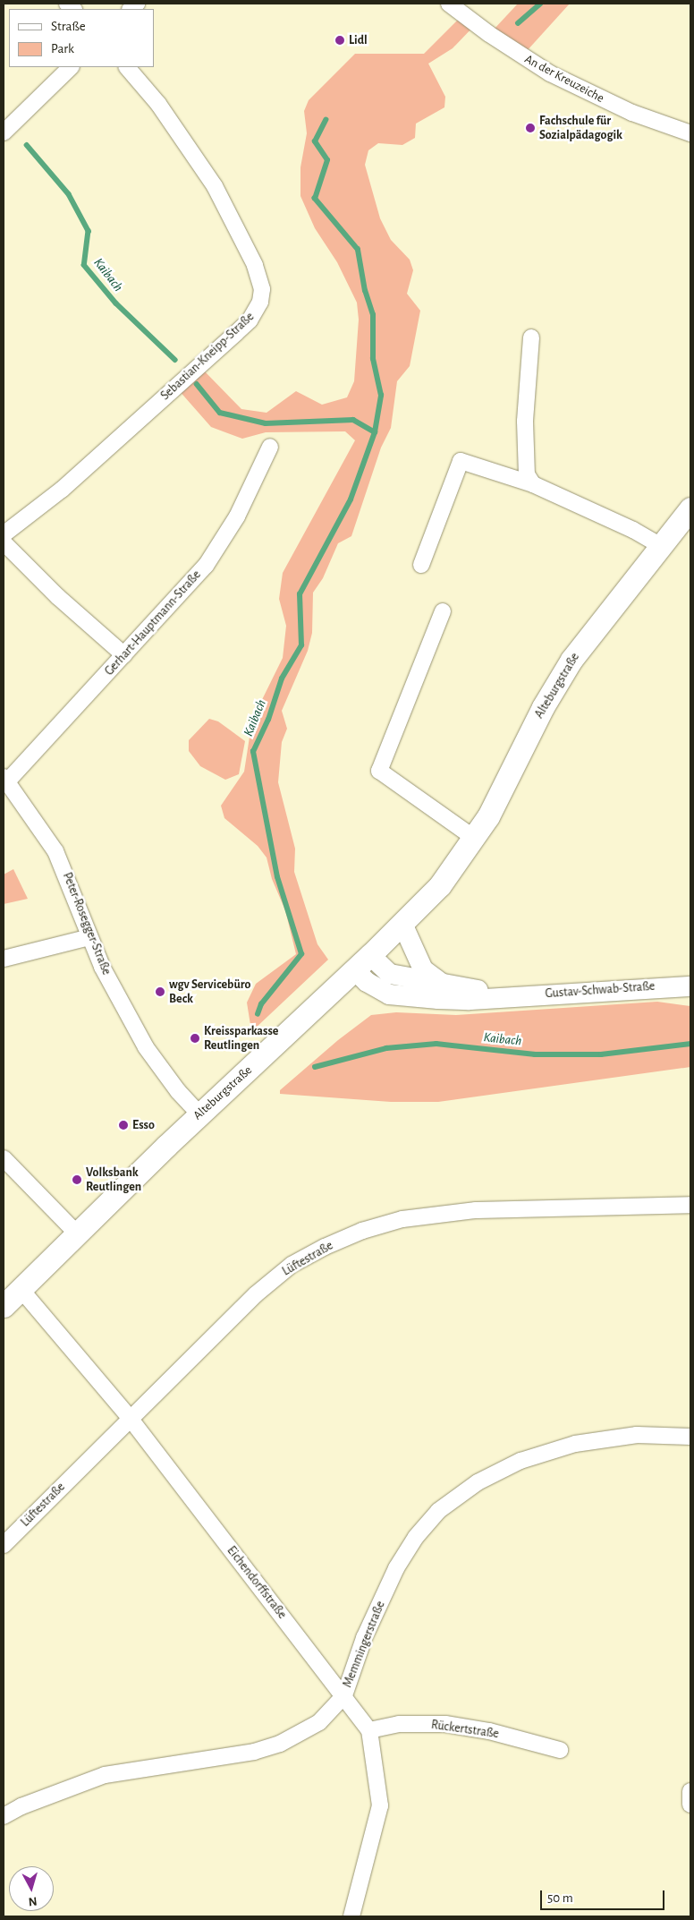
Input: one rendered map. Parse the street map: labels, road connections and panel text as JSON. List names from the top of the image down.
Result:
{
  "streets": {
    "main road": ["Alteburgstraße"],
    "street": [
      "An der Kreuzeiche",
      "Sebastian-Kneipp-Straße",
      "Gerhart-Hauptmann-Straße",
      "Peter-Rosegger-Straße",
      "Gustav-Schwab-Straße",
      "Lüftestraße",
      "Eichendorffstraße",
      "Memmingerstraße",
      "Rückertstraße"
    ]
  },
  "crossings": [
    ["Gerhart-Hauptmann-Straße", "Peter-Rosegger-Straße"],
    ["Alteburgstraße", "Peter-Rosegger-Straße"],
    ["Alteburgstraße", "Gustav-Schwab-Straße"],
    ["Alteburgstraße", "Eichendorffstraße"],
    ["Lüftestraße", "Eichendorffstraße"],
    ["Eichendorffstraße", "Memmingerstraße"],
    ["Eichendorffstraße", "Rückertstraße"]
  ],
  "water": ["Kaibach"],
  "places": [
    "Lidl",
    "Fachschule für Sozialpädagogik",
    "wgv Servicebüro Beck",
    "Kreissparkasse Reutlingen",
    "Esso",
    "Volksbank Reutlingen"
  ],
  "legend": ["Straße", "Park"],
  "scale_bar": "50 m",
  "north": "bottom"
}
